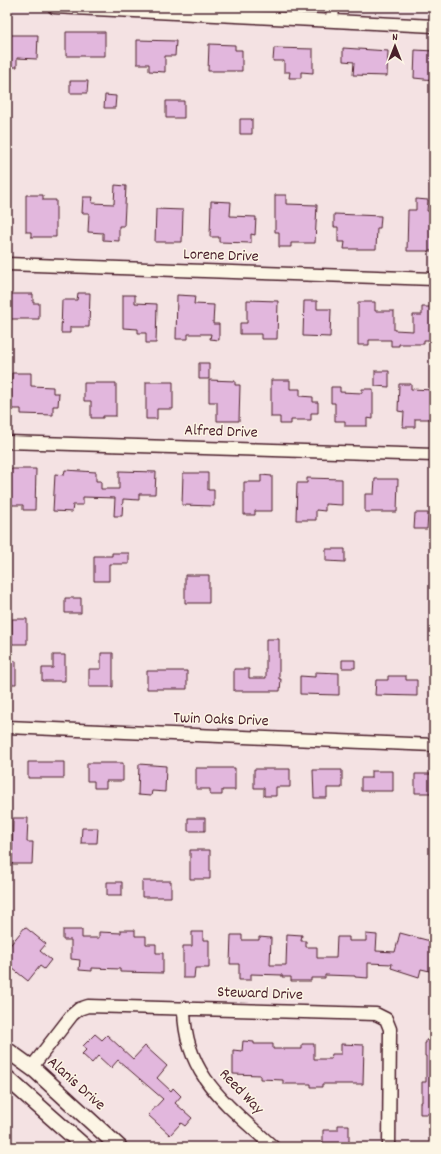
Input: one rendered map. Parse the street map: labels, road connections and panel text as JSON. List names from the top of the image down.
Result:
{
  "streets": {
    "main road": ["Alanis Drive"],
    "street": [
      "Lorene Drive",
      "Alfred Drive",
      "Twin Oaks Drive",
      "Steward Drive",
      "Reed Way"
    ]
  },
  "crossings": [
    ["Steward Drive", "Alanis Drive"],
    ["Steward Drive", "Reed Way"]
  ],
  "north": "top"
}
